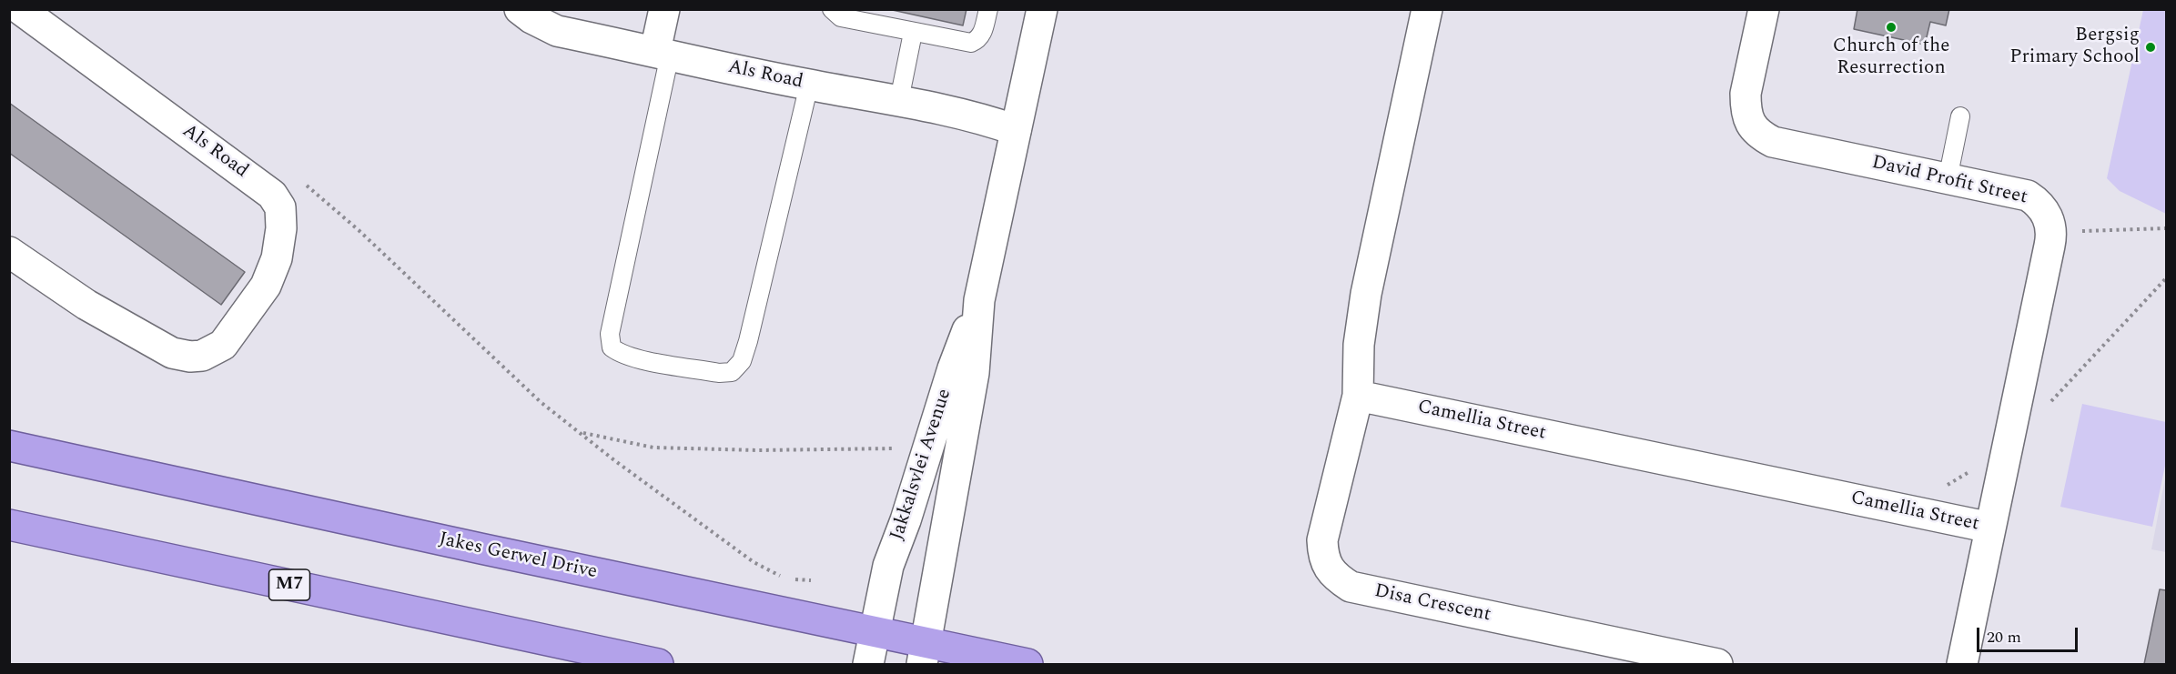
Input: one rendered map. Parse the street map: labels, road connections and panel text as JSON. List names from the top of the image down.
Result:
{
  "streets": {
    "highway": ["Jakes Gerwel Drive", "M7"],
    "street": [
      "Als Road",
      "David Profit Street",
      "Camellia Street",
      "Jakkalsvlei Avenue",
      "Disa Crescent"
    ]
  },
  "crossings": [
    ["Als Road", "Jakkalsvlei Avenue"],
    ["Camellia Street", "Disa Crescent"],
    ["Jakkalsvlei Avenue", "Jakes Gerwel Drive"]
  ],
  "places": ["Church of the Resurrection", "Bergsig Primary School"],
  "scale_bar": "20 m"
}
